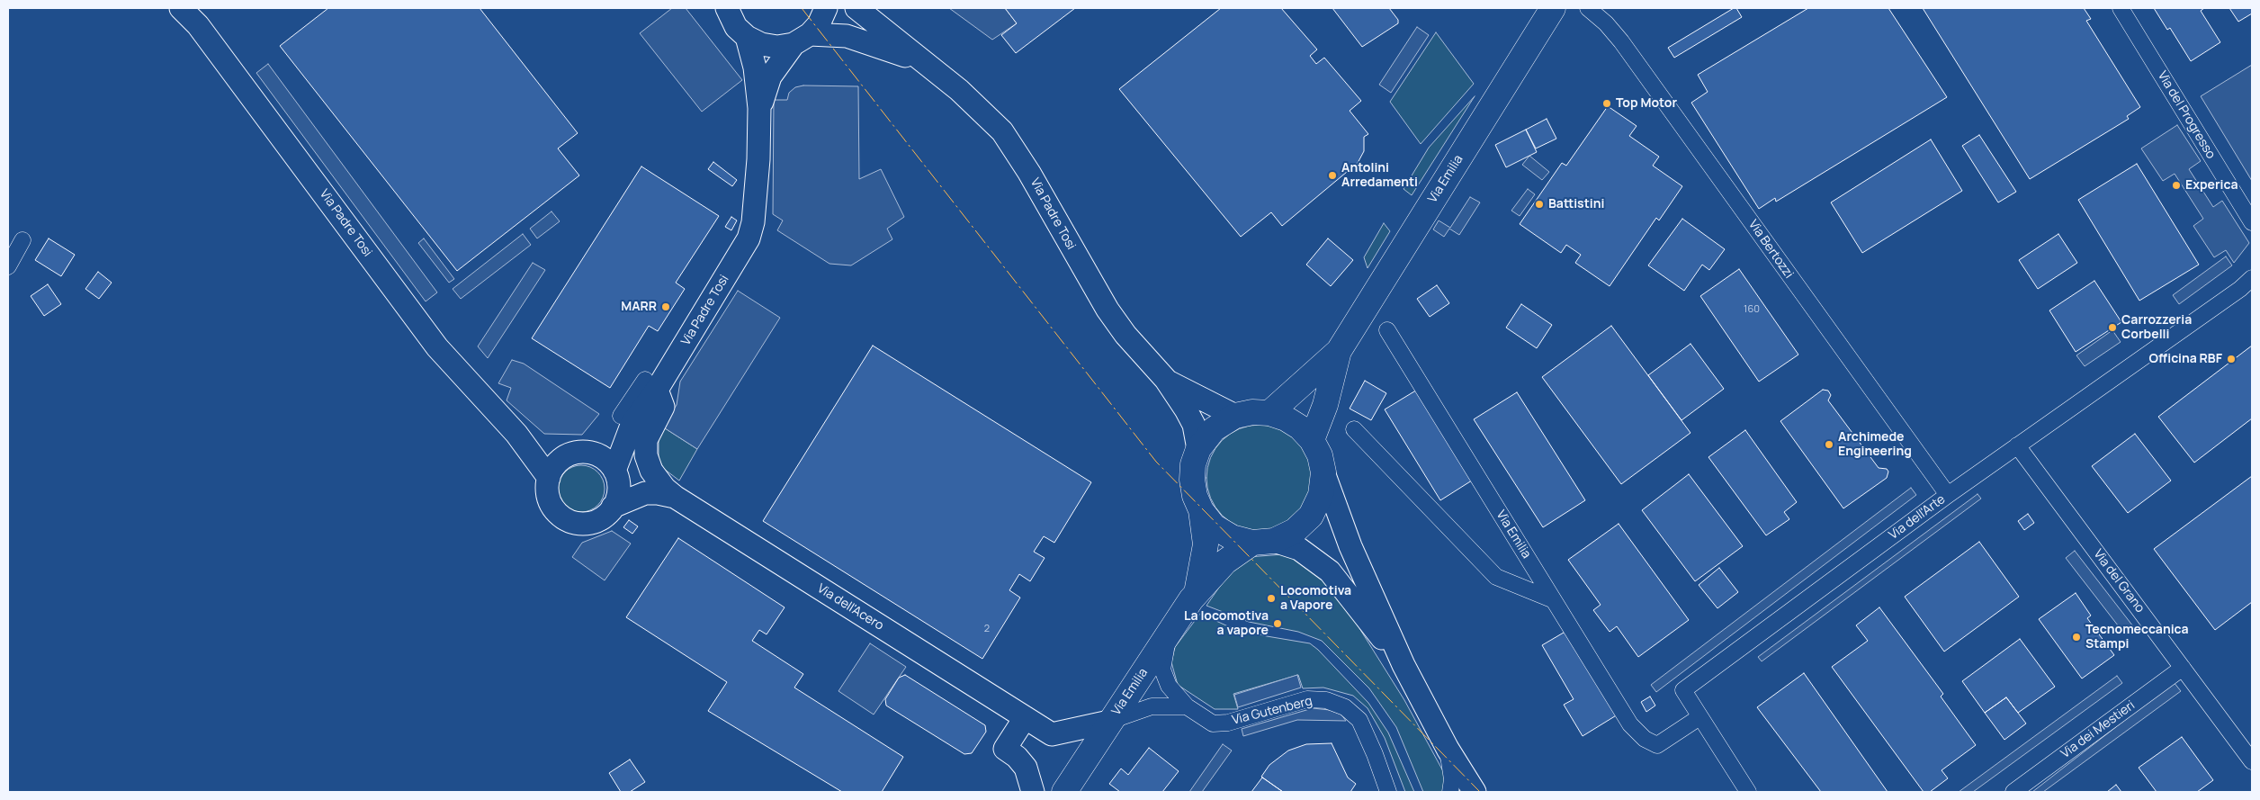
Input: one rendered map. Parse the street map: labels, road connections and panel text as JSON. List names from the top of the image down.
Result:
{
  "streets": {
    "main road": ["Via Emilia"],
    "street": [
      "Via del Progresso",
      "Via Padre Tosi",
      "Via Bertozzi",
      "Via dell'Arte",
      "Via del Grano",
      "Via dell'Acero",
      "Via Gutenberg",
      "Via dei Mestieri"
    ]
  },
  "crossings": [
    ["Via Emilia", "Via Padre Tosi"],
    ["Via Emilia", "Via dell'Arte"],
    ["Via Emilia", "Via dell'Acero"],
    ["Via Emilia", "Via Gutenberg"],
    ["Via Padre Tosi", "Via dell'Acero"],
    ["Via Bertozzi", "Via dell'Arte"],
    ["Via dell'Arte", "Via del Grano"],
    ["Via del Grano", "Via dei Mestieri"]
  ],
  "places": [
    "Top Motor",
    "Antolini Arredamenti",
    "Experica",
    "Battistini",
    "MARR",
    "Carrozzeria Corbelli",
    "Officina RBF",
    "Archimede Engineering",
    "Locomotiva a Vapore",
    "La locomotiva a vapore",
    "Tecnomeccanica Stampi"
  ],
  "house_numbers": ["160", "2"]
}
